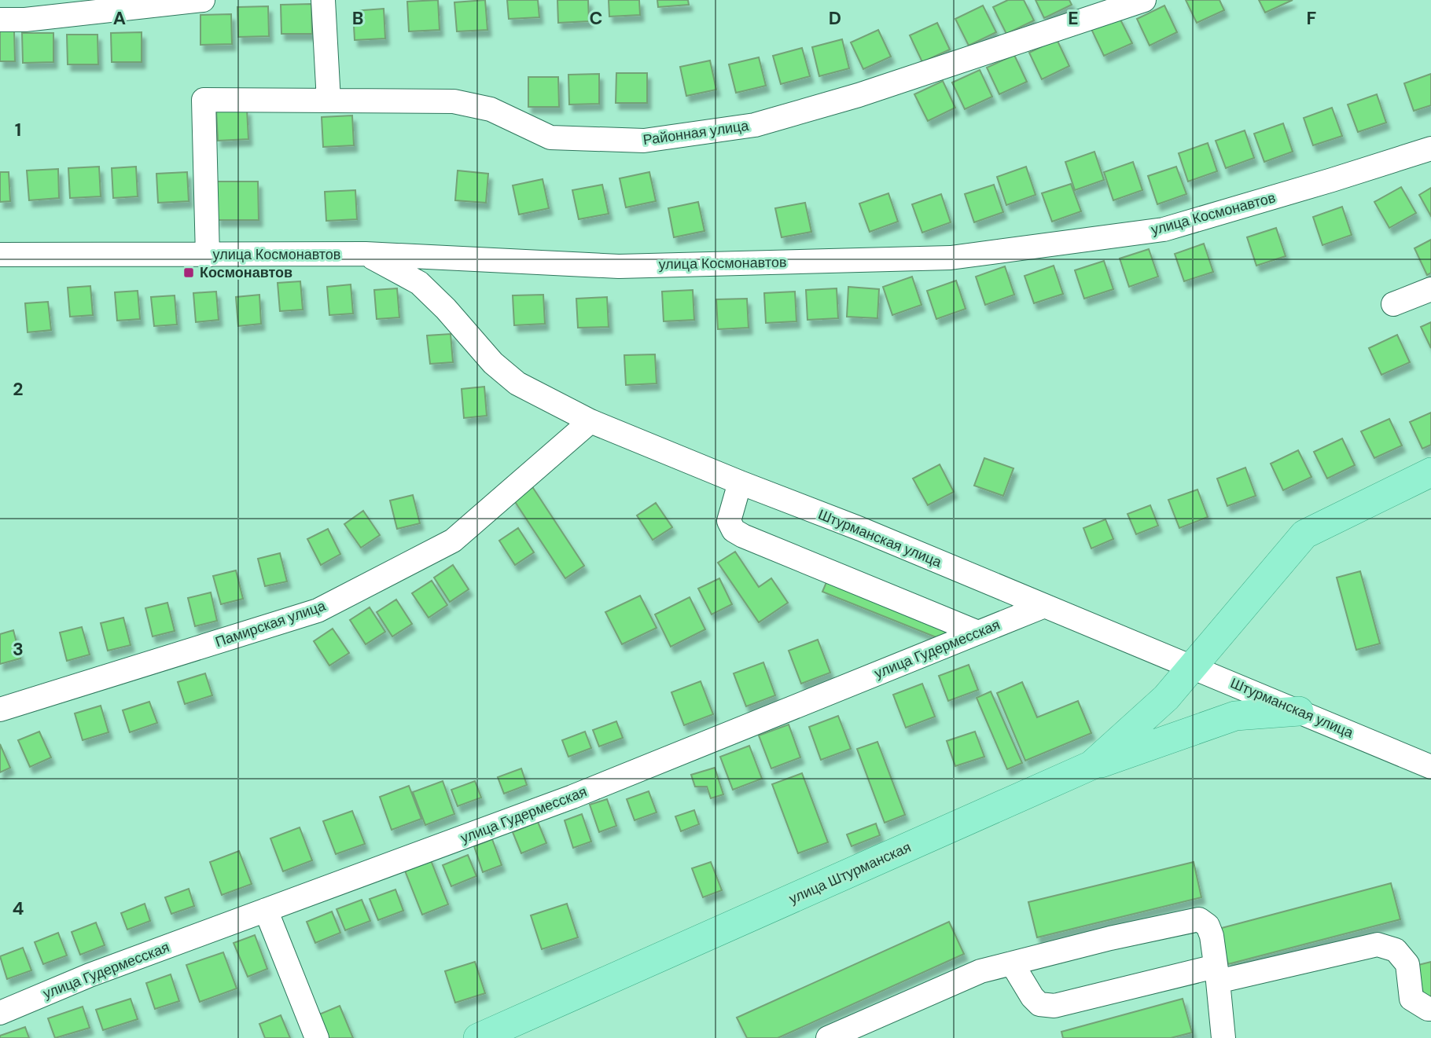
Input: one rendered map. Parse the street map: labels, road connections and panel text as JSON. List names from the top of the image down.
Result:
{
  "streets": {
    "main road": ["улица Штурманская"],
    "street": [
      "Районная улица",
      "улица Космонавтов",
      "Штурманская улица",
      "Памирская улица",
      "улица Гудермесская"
    ]
  },
  "crossings": [
    ["Районная улица", "улица Космонавтов"],
    ["улица Космонавтов", "Штурманская улица"],
    ["Штурманская улица", "Памирская улица"],
    ["Штурманская улица", "улица Гудермесская"],
    ["Штурманская улица", "улица Штурманская"]
  ],
  "places": {
    "transit": ["Космонавтов"]
  },
  "grid": {
    "columns": [
      "A",
      "B",
      "C",
      "D",
      "E",
      "F"
    ],
    "rows": [
      "1",
      "2",
      "3",
      "4"
    ]
  }
}
